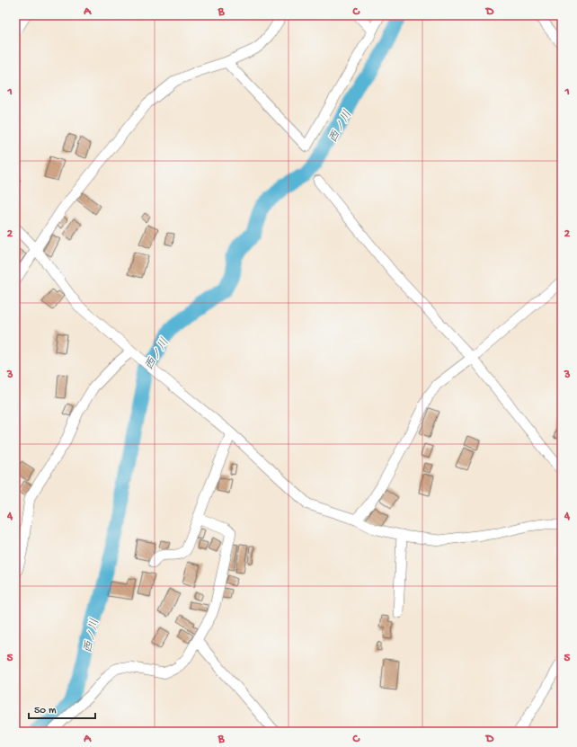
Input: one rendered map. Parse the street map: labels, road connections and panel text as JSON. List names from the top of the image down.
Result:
{
  "water": ["西ノ川"],
  "scale_bar": "50 m",
  "grid": {
    "columns": [
      "A",
      "B",
      "C",
      "D"
    ],
    "rows": [
      "1",
      "2",
      "3",
      "4",
      "5"
    ]
  }
}
